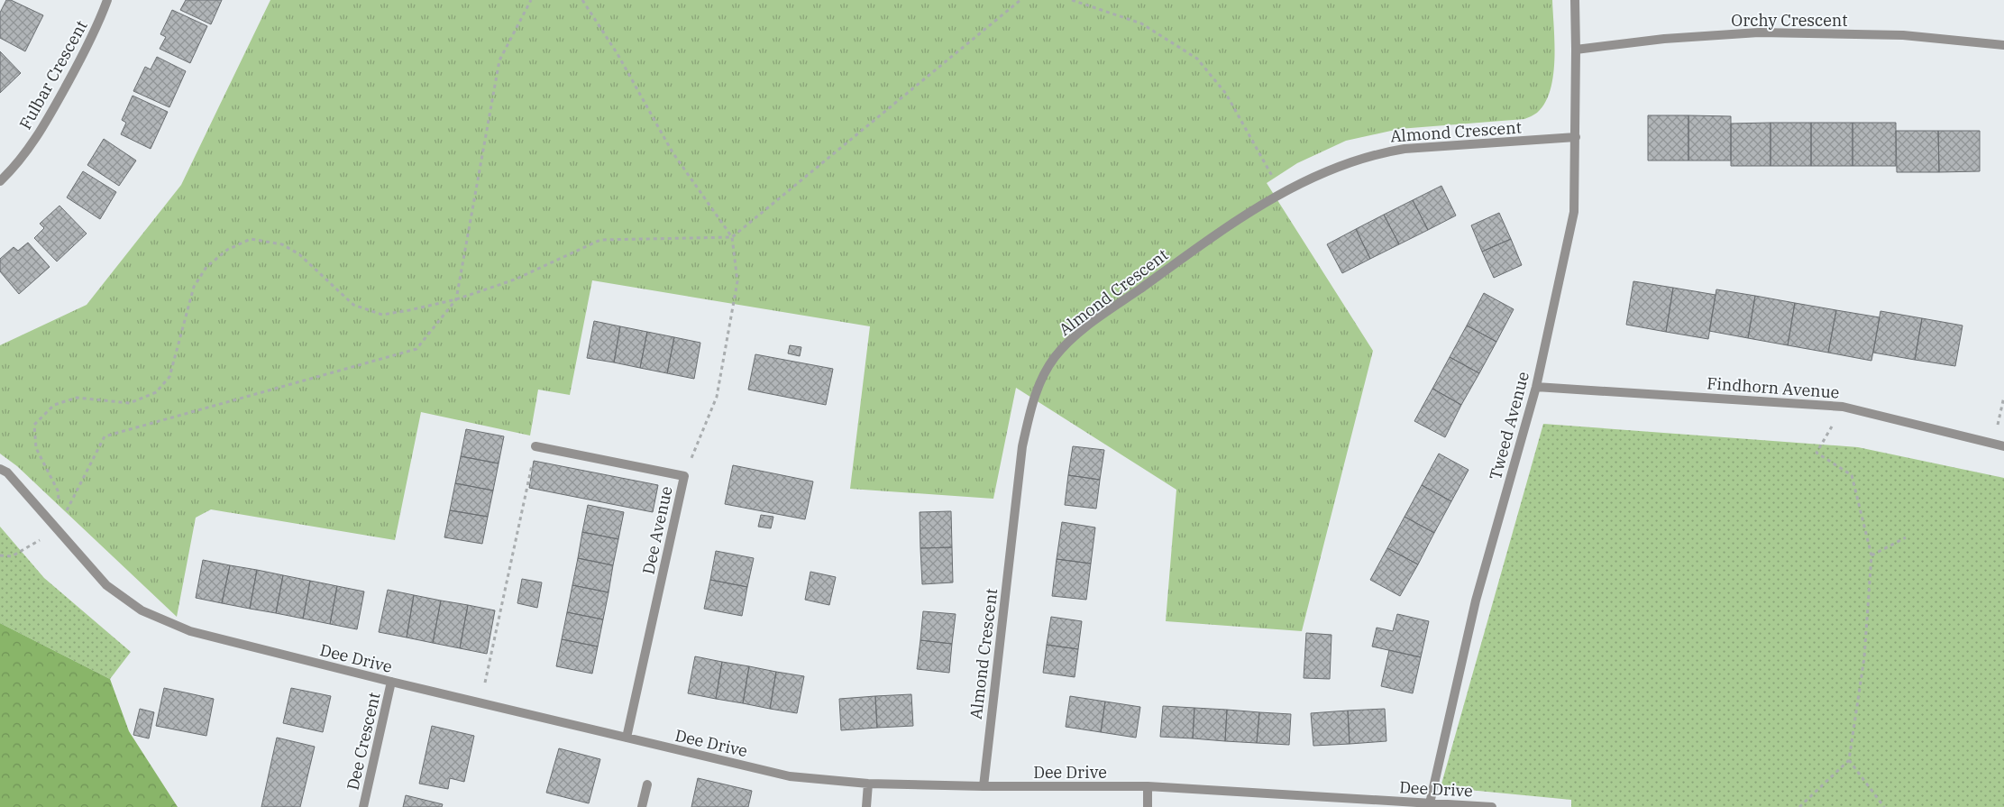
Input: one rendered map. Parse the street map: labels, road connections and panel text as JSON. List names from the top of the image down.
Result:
{
  "streets": {
    "street": [
      "Orchy Crescent",
      "Fulbar Crescent",
      "Almond Crescent",
      "Findhorn Avenue",
      "Tweed Avenue",
      "Dee Avenue",
      "Dee Drive",
      "Dee Crescent"
    ]
  },
  "crossings": [
    ["Orchy Crescent", "Tweed Avenue"],
    ["Almond Crescent", "Tweed Avenue"],
    ["Almond Crescent", "Dee Drive"],
    ["Findhorn Avenue", "Tweed Avenue"],
    ["Tweed Avenue", "Dee Drive"],
    ["Dee Avenue", "Dee Drive"],
    ["Dee Drive", "Dee Crescent"]
  ]
}
